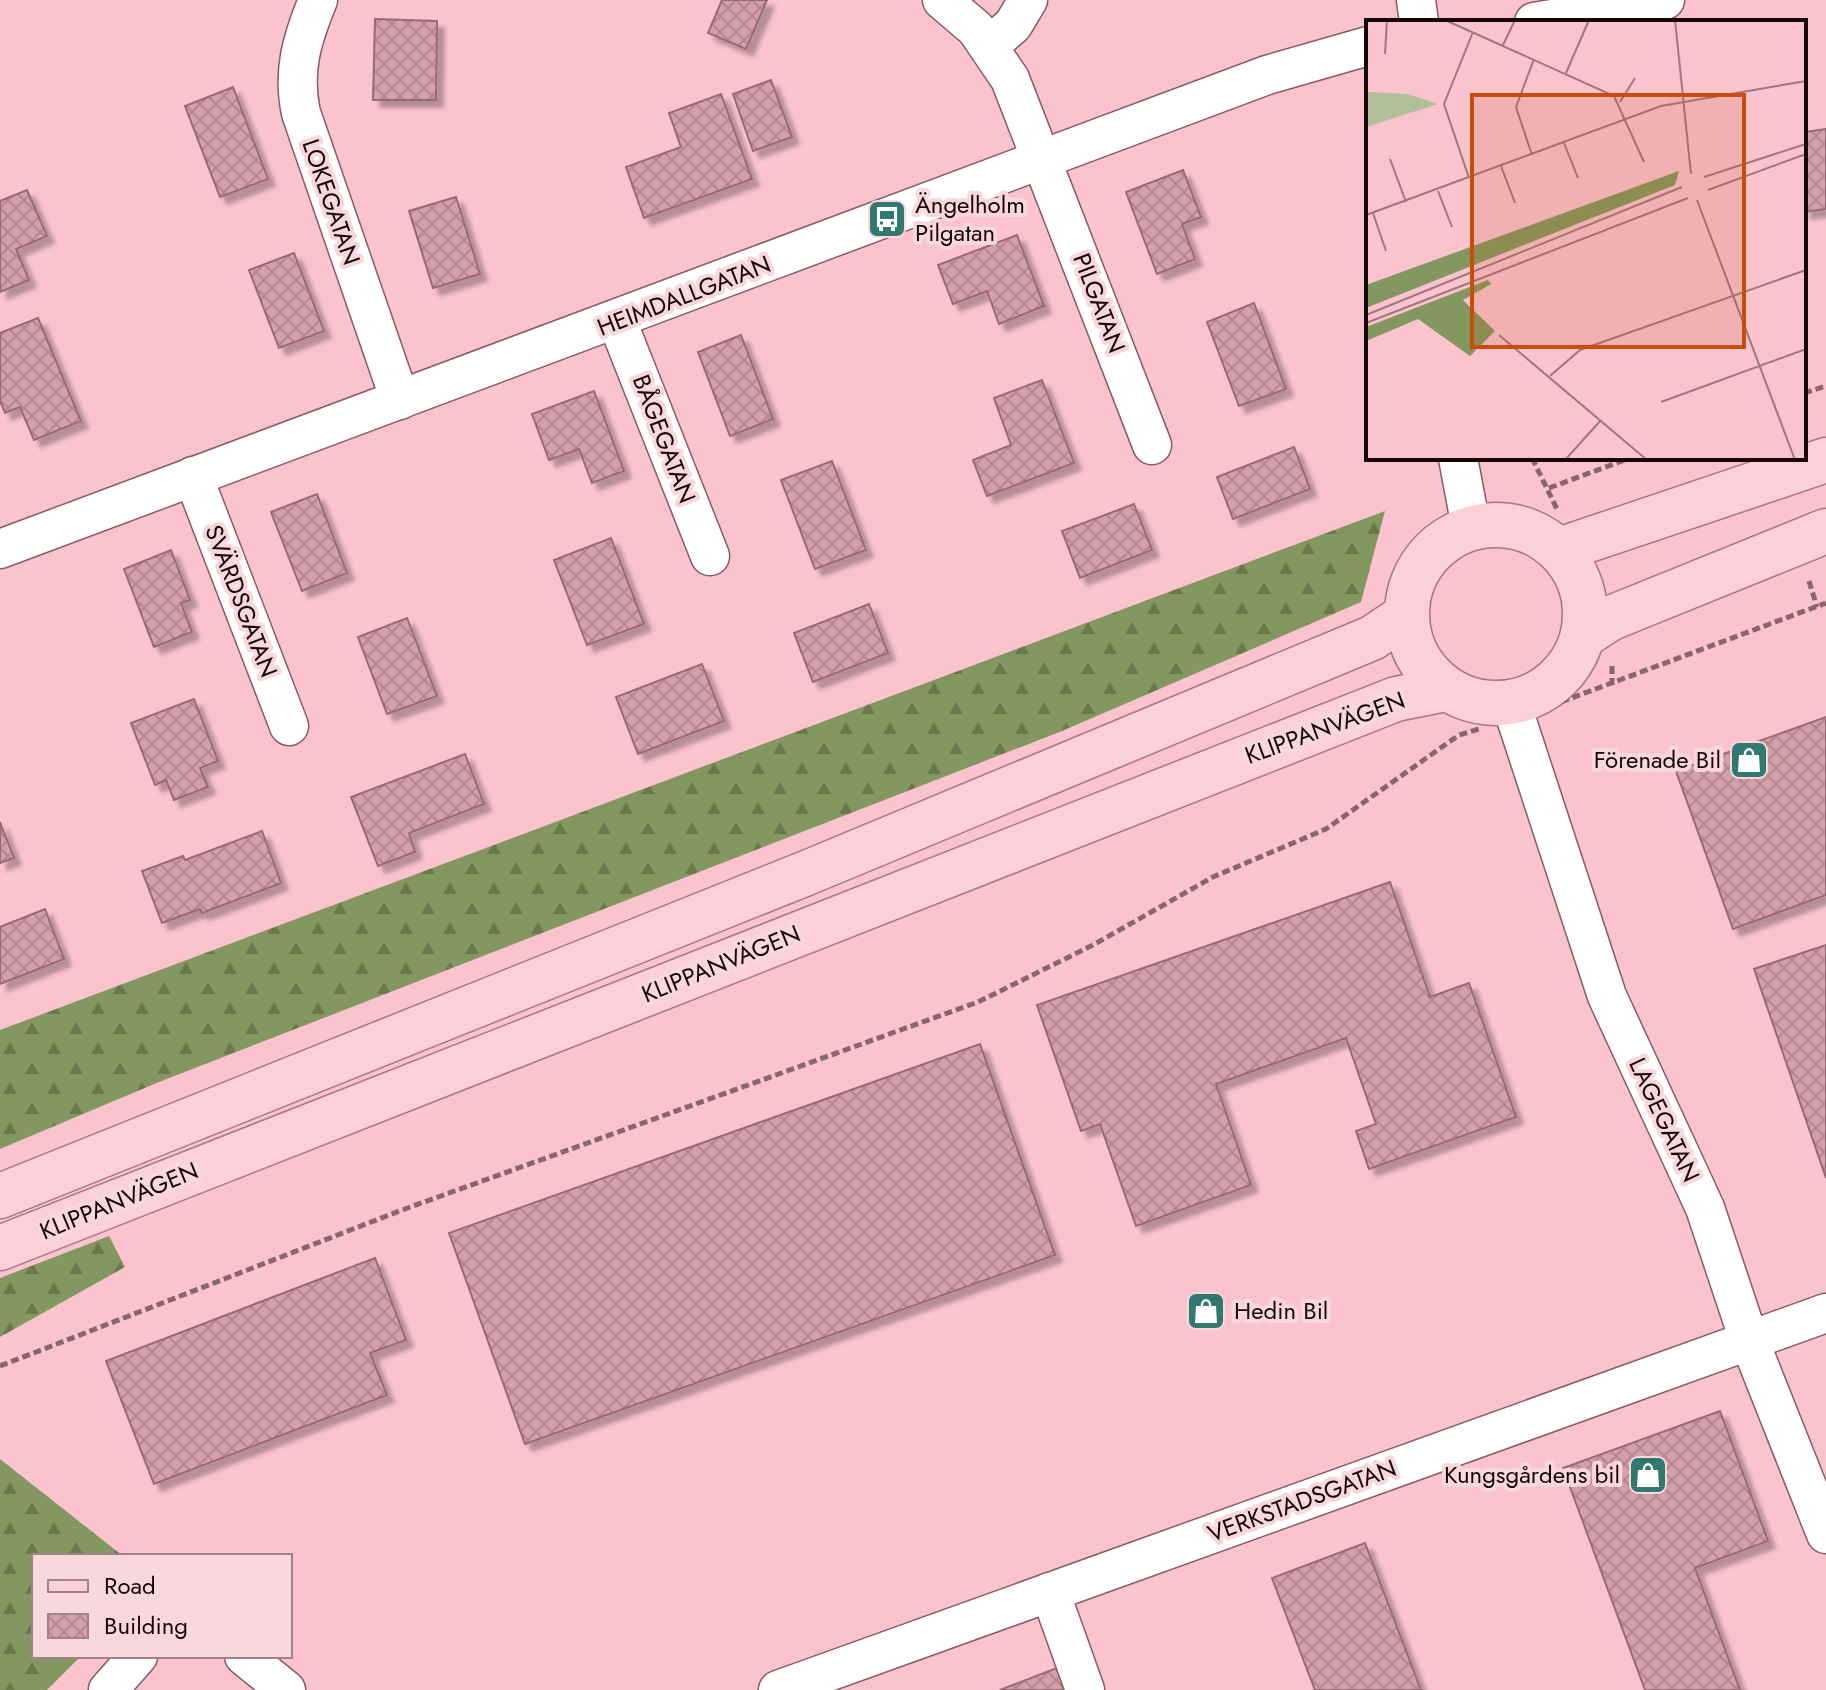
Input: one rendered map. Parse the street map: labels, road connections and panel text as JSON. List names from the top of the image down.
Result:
{
  "streets": {
    "main road": ["KLIPPANVÄGEN"],
    "street": [
      "LOKEGATAN",
      "HEIMDALLGATAN",
      "PILGATAN",
      "BÅGEGATAN",
      "SVÄRDSGATAN",
      "LAGEGATAN",
      "VERKSTADSGATAN"
    ]
  },
  "crossings": [
    ["LOKEGATAN", "HEIMDALLGATAN"],
    ["HEIMDALLGATAN", "PILGATAN"],
    ["HEIMDALLGATAN", "BÅGEGATAN"],
    ["HEIMDALLGATAN", "SVÄRDSGATAN"],
    ["KLIPPANVÄGEN", "LAGEGATAN"],
    ["LAGEGATAN", "VERKSTADSGATAN"]
  ],
  "places": {
    "bus stop": ["Ängelholm Pilgatan"],
    "shop": ["Förenade Bil", "Hedin Bil", "Kungsgårdens bil"]
  },
  "legend": ["Road", "Building"]
}
